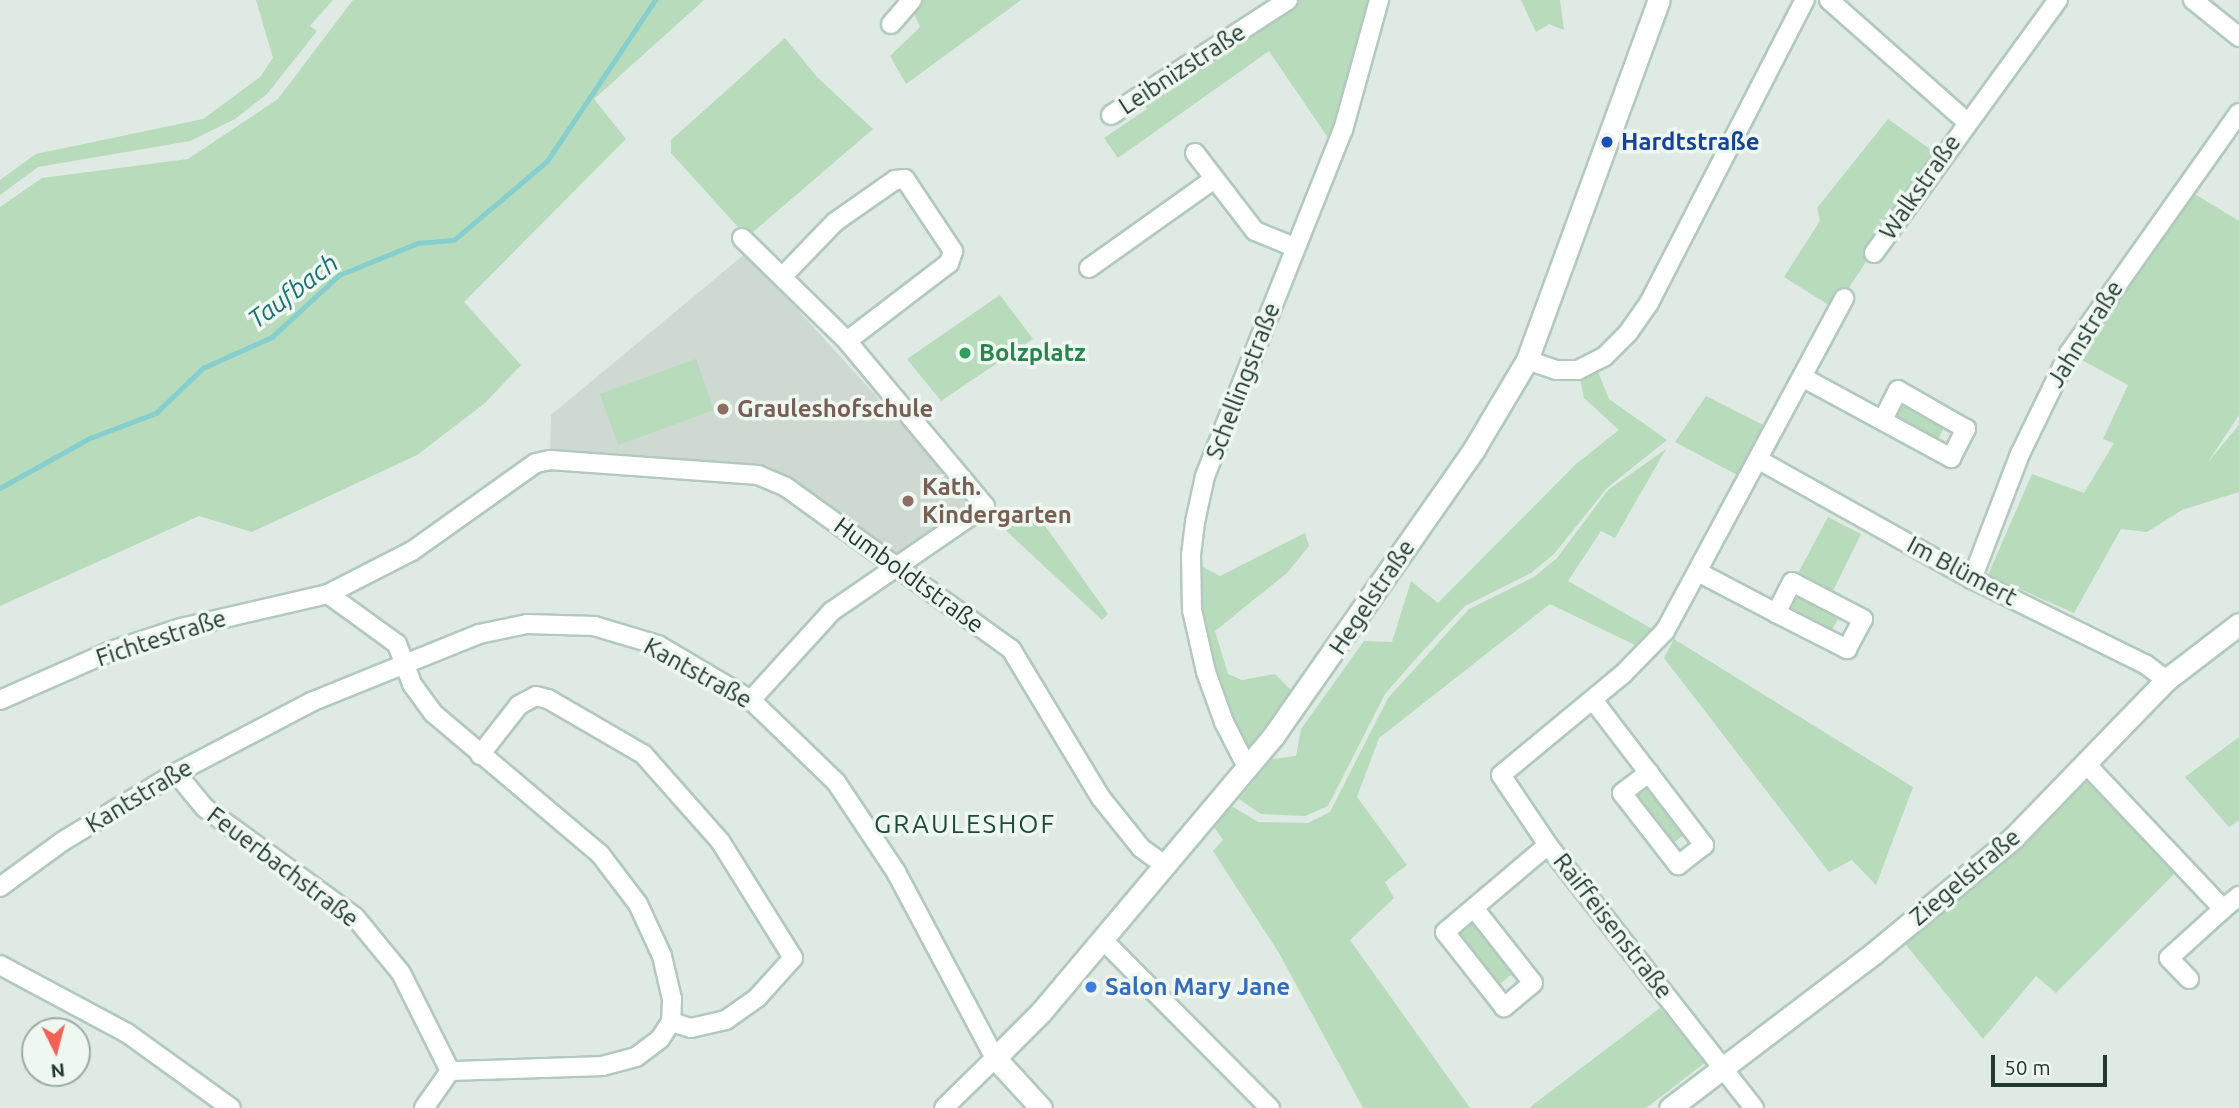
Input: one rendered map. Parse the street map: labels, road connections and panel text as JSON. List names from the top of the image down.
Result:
{
  "streets": {
    "street": [
      "Leibnizstraße",
      "Walkstraße",
      "Jahnstraße",
      "Schellingstraße",
      "Im Blümert",
      "Humboldtstraße",
      "Hegelstraße",
      "Fichtestraße",
      "Kantstraße",
      "Feuerbachstraße",
      "Ziegelstraße",
      "Raiffeisenstraße"
    ]
  },
  "crossings": [
    ["Jahnstraße", "Im Blümert"],
    ["Schellingstraße", "Hegelstraße"],
    ["Im Blümert", "Ziegelstraße"],
    ["Humboldtstraße", "Hegelstraße"],
    ["Humboldtstraße", "Fichtestraße"],
    ["Hegelstraße", "Kantstraße"],
    ["Kantstraße", "Feuerbachstraße"],
    ["Ziegelstraße", "Raiffeisenstraße"]
  ],
  "districts": ["GRAULESHOF"],
  "water": ["Taufbach"],
  "places": [
    "Hardtstraße",
    "Bolzplatz",
    "Grauleshofschule",
    "Kath. Kindergarten",
    "Salon Mary Jane"
  ],
  "scale_bar": "50 m",
  "north": "bottom"
}
